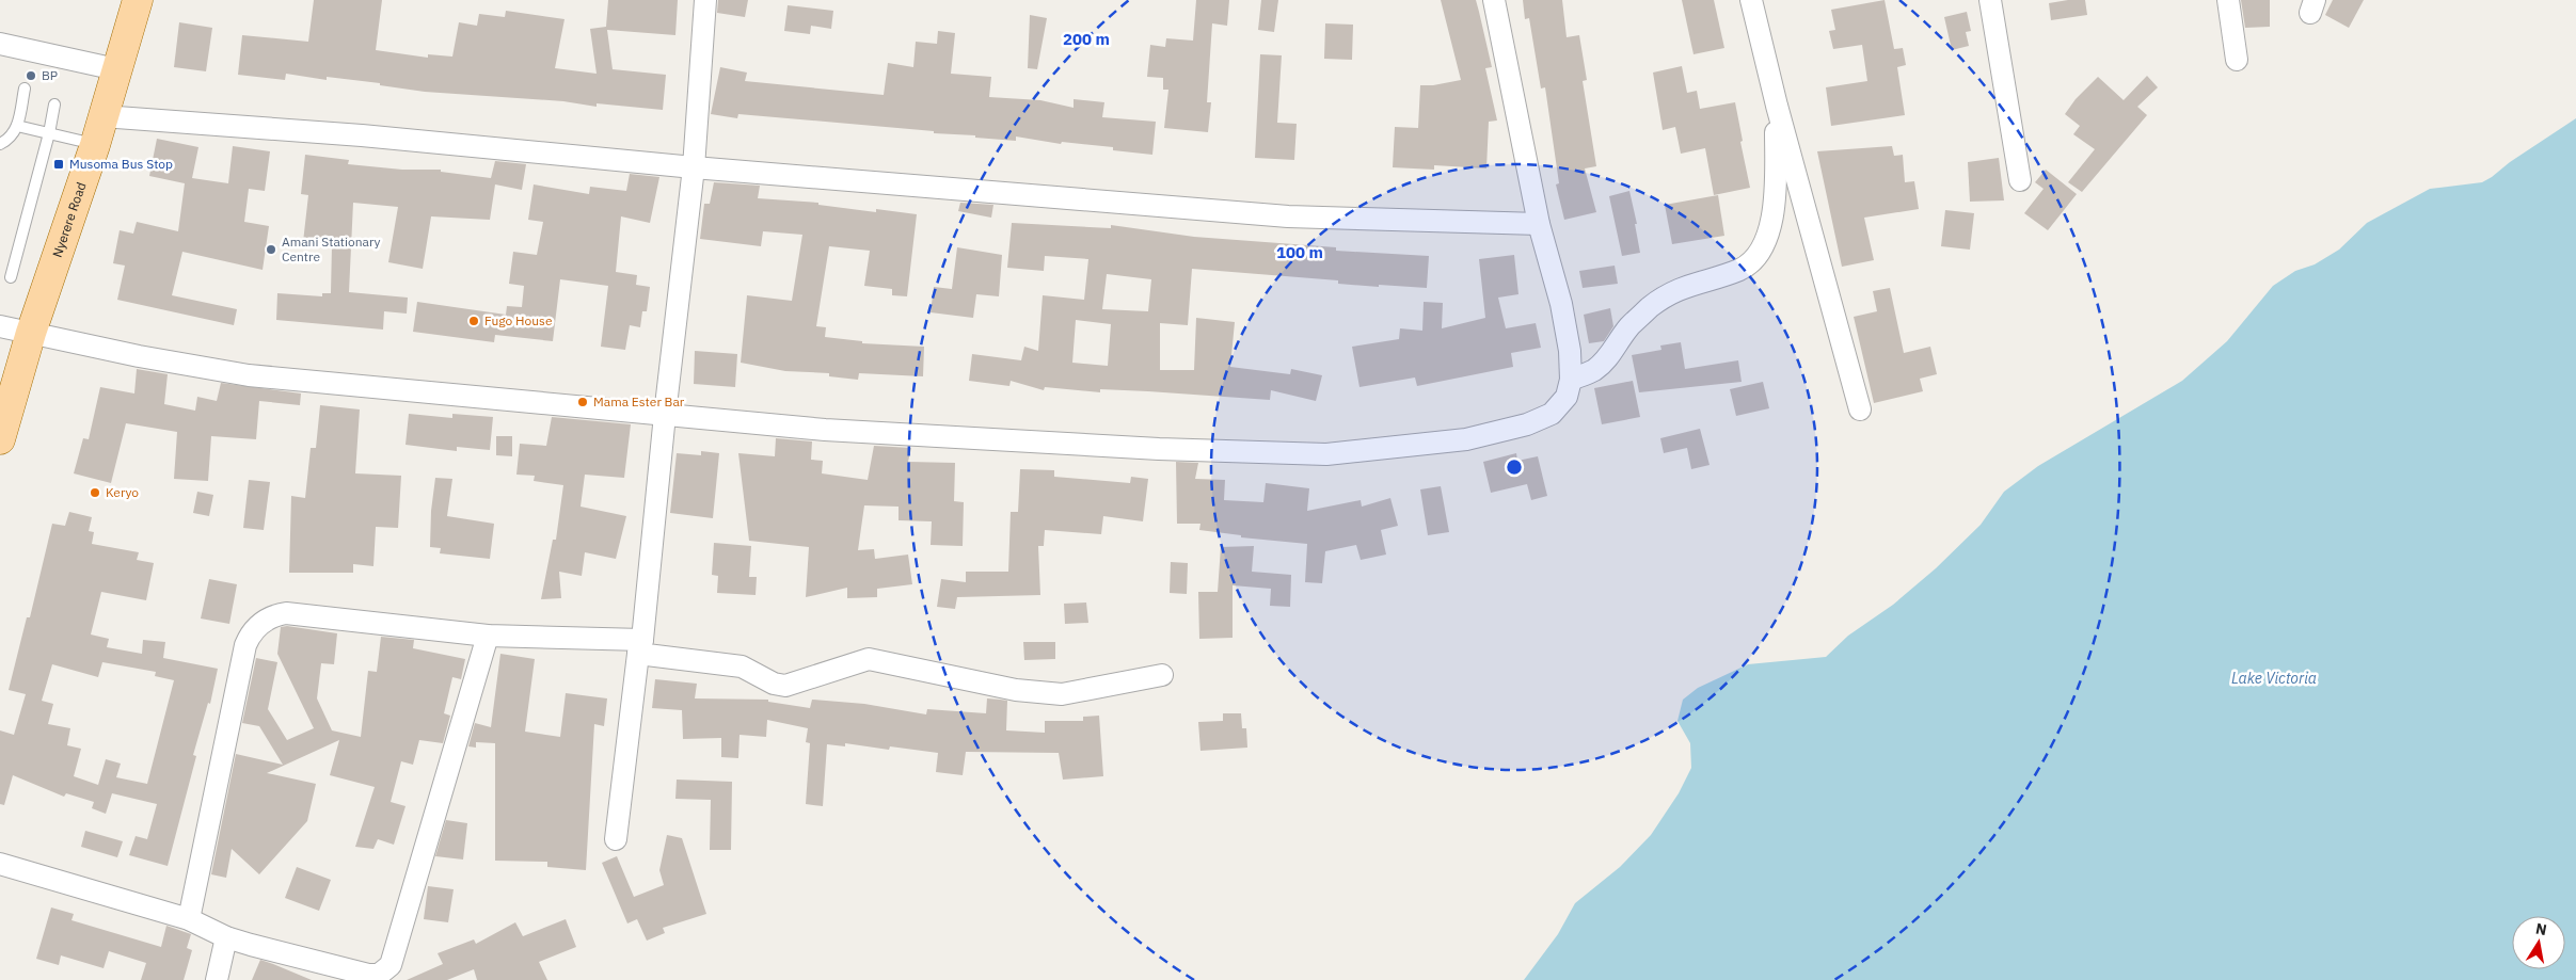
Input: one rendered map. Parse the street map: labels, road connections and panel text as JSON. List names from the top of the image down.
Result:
{
  "streets": {
    "main road": ["Nyerere Road"]
  },
  "water": ["Lake Victoria"],
  "places": {
    "other": [
      "BP",
      "Amani Stationary Centre",
      "Fugo House",
      "Mama Ester Bar",
      "Keryo"
    ],
    "transit": ["Musoma Bus Stop"]
  },
  "north": "top",
  "rings": ["200 m", "100 m"]
}
